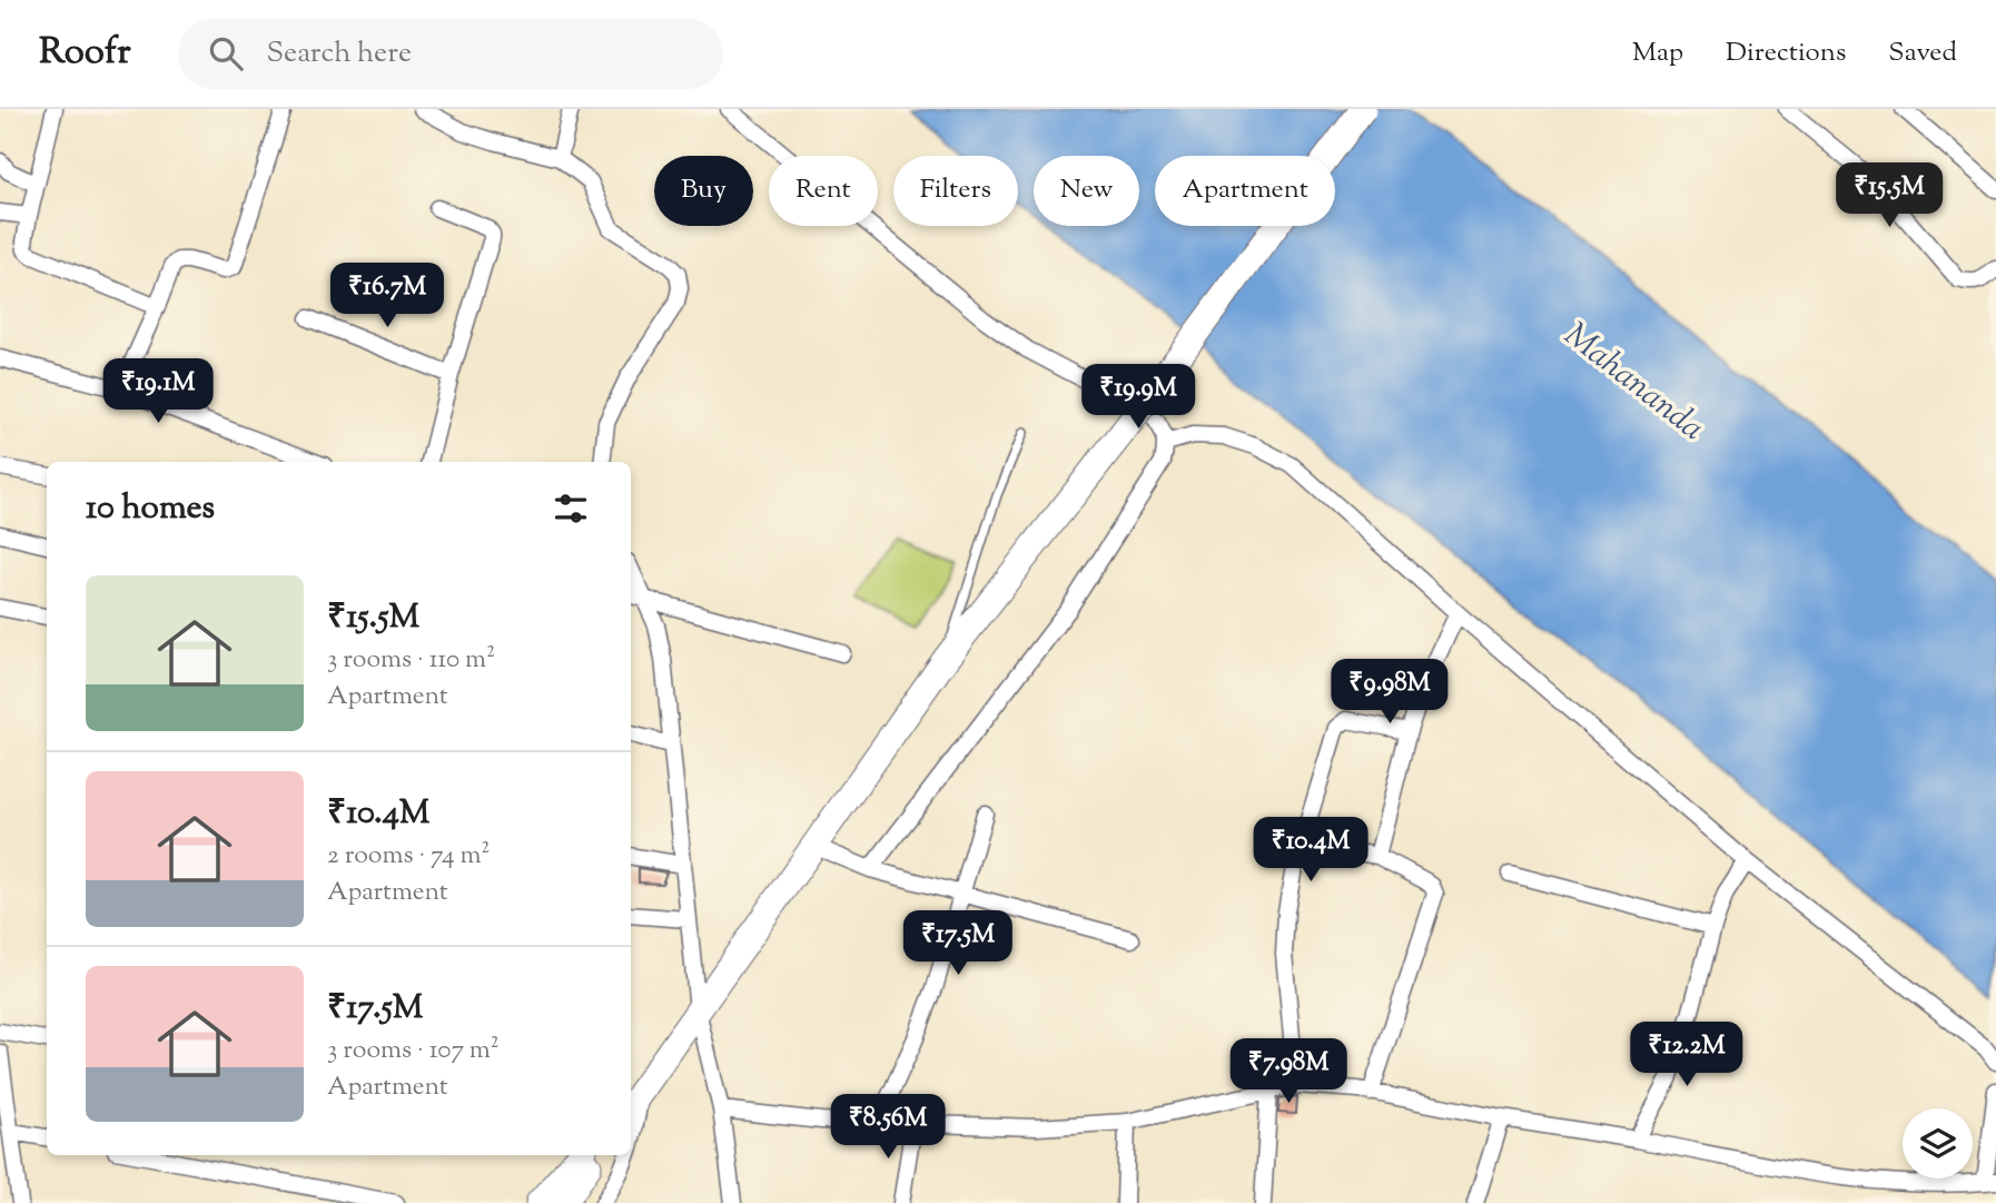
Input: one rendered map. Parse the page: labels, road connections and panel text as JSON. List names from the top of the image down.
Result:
{
  "water": ["Mahananda"],
  "page": {
    "header": "Roofr",
    "search": "Search here",
    "nav": ["Map", "Directions", "Saved"],
    "chip": [
      "Buy",
      "Rent",
      "Filters",
      "New",
      "Apartment"
    ],
    "price": [
      "₹15.5M",
      "₹16.7M",
      "₹19.1M",
      "₹19.9M",
      "₹9.98M",
      "₹10.4M",
      "₹17.5M",
      "₹12.2M",
      "₹7.98M",
      "₹8.56M"
    ],
    "heading": "10 homes",
    "list": [
      {
        "name": "₹15.5M",
        "note": "3 rooms · 110 m² · Apartment"
      },
      {
        "name": "₹10.4M",
        "note": "2 rooms · 74 m² · Apartment"
      },
      {
        "name": "₹17.5M",
        "note": "3 rooms · 107 m² · Apartment"
      }
    ]
  }
}
